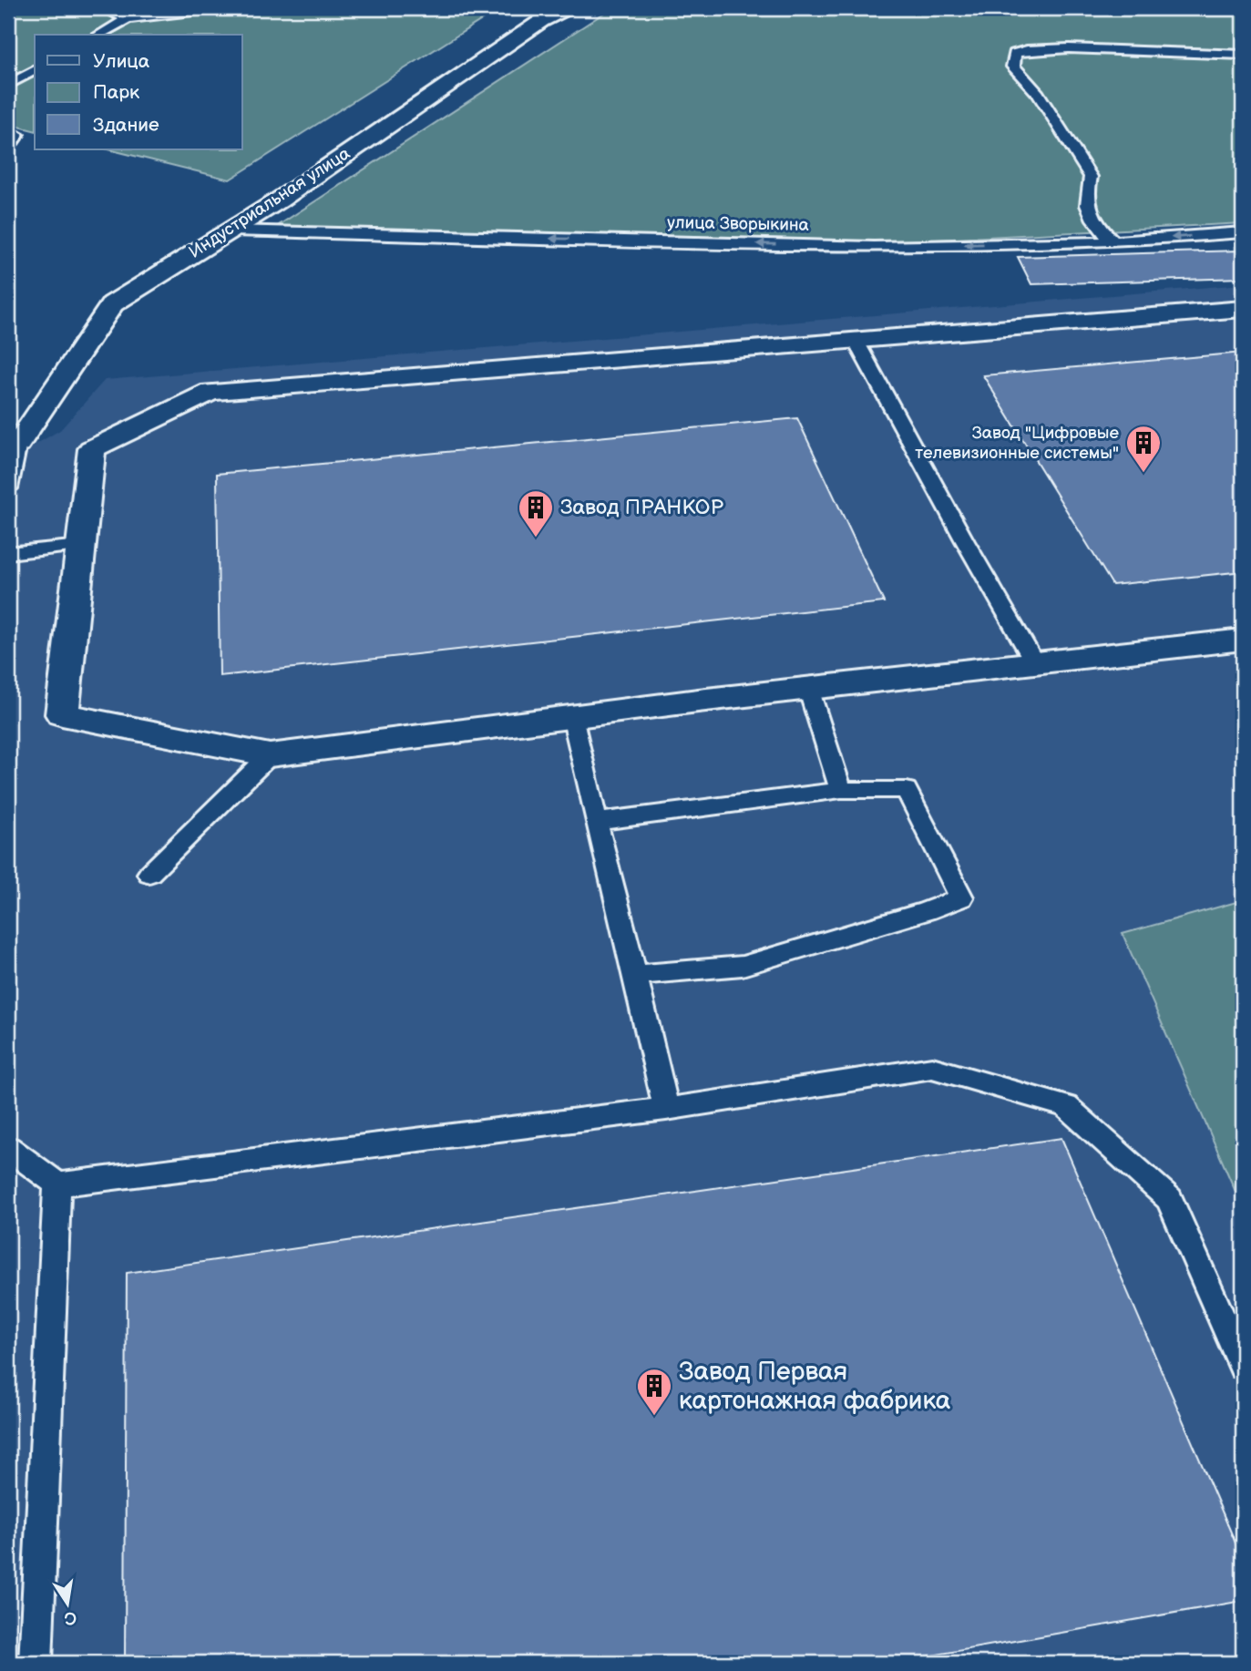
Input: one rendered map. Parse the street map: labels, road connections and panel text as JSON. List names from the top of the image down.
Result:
{
  "streets": {
    "street": ["Индустриальная улица"],
    "lane": ["улица Зворыкина"]
  },
  "crossings": [
    ["Индустриальная улица", "улица Зворыкина"]
  ],
  "one_way": ["улица Зворыкина"],
  "places": {
    "building": ["Завод \"Цифровые телевизионные системы\"", "Завод ПРАНКОР", "Завод Первая картонажная фабрика"]
  },
  "legend": ["Улица", "Парк", "Здание"],
  "north": "bottom"
}
